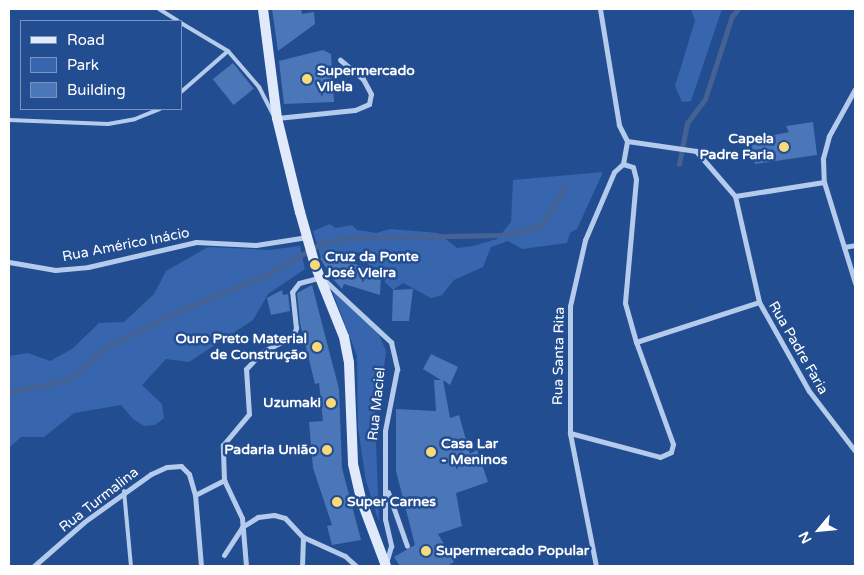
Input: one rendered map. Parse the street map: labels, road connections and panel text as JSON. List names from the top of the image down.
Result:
{
  "streets": {
    "main road": ["Rua Maciel"],
    "street": [
      "Rua Américo Inácio",
      "Rua Padre Faria",
      "Rua Santa Rita",
      "Rua Turmalina"
    ]
  },
  "crossings": [
    ["Rua Américo Inácio", "Rua Maciel"],
    ["Rua Padre Faria", "Rua Santa Rita"]
  ],
  "places": [
    "Supermercado Vilela",
    "Capela Padre Faria",
    "Cruz da Ponte José Vieira",
    "Ouro Preto Material de Construção",
    "Uzumaki",
    "Padaria União",
    "Casa Lar - Meninos",
    "Super Carnes",
    "Supermercado Popular"
  ],
  "legend": ["Road", "Park", "Building"],
  "north": "bottom left"
}
